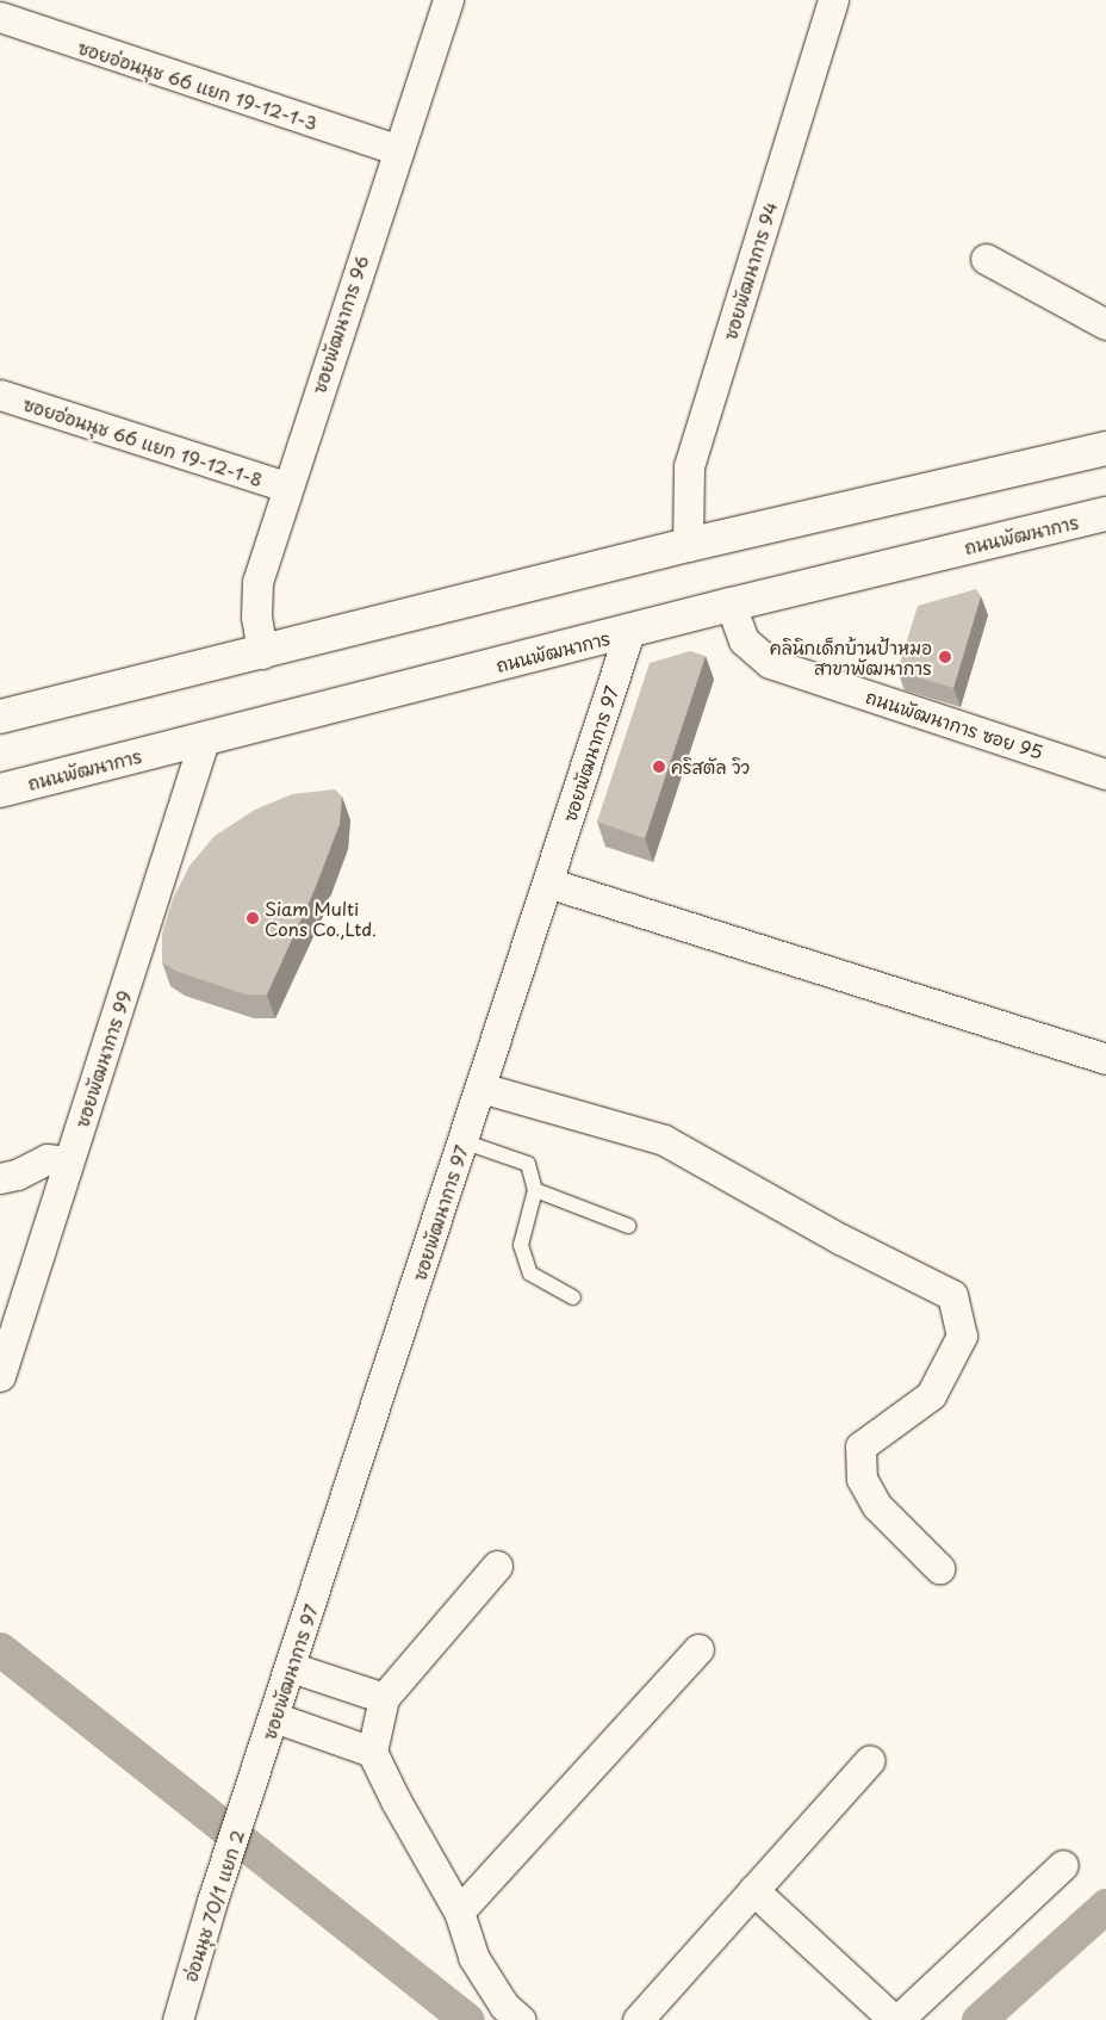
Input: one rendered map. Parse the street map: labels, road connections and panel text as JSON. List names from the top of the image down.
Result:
{
  "streets": {
    "main road": ["ถนนพัฒนาการ"],
    "street": [
      "ซอยอ่อนนุช 66 แยก 19-12-1-3",
      "ซอยพัฒนาการ 94",
      "ซอยพัฒนาการ 96",
      "ซอยอ่อนนุช 66 แยก 19-12-1-8",
      "ถนนพัฒนาการ ซอย 95",
      "ซอยพัฒนาการ 97",
      "ซอยพัฒนาการ 99",
      "อ่อนนุช 70/1 แยก 2"
    ]
  },
  "crossings": [
    ["ซอยอ่อนนุช 66 แยก 19-12-1-3", "ซอยพัฒนาการ 96"],
    ["ซอยพัฒนาการ 96", "ซอยอ่อนนุช 66 แยก 19-12-1-8"],
    ["ถนนพัฒนาการ", "ถนนพัฒนาการ ซอย 95"],
    ["ถนนพัฒนาการ", "ซอยพัฒนาการ 97"],
    ["ถนนพัฒนาการ", "ซอยพัฒนาการ 99"],
    ["ซอยพัฒนาการ 97", "อ่อนนุช 70/1 แยก 2"]
  ],
  "places": ["คลินิกเด็กบ้านป้าหมอ สาขาพัฒนาการ", "คริสตัล วิว", "Siam Multi Cons Co.,Ltd."]
}
